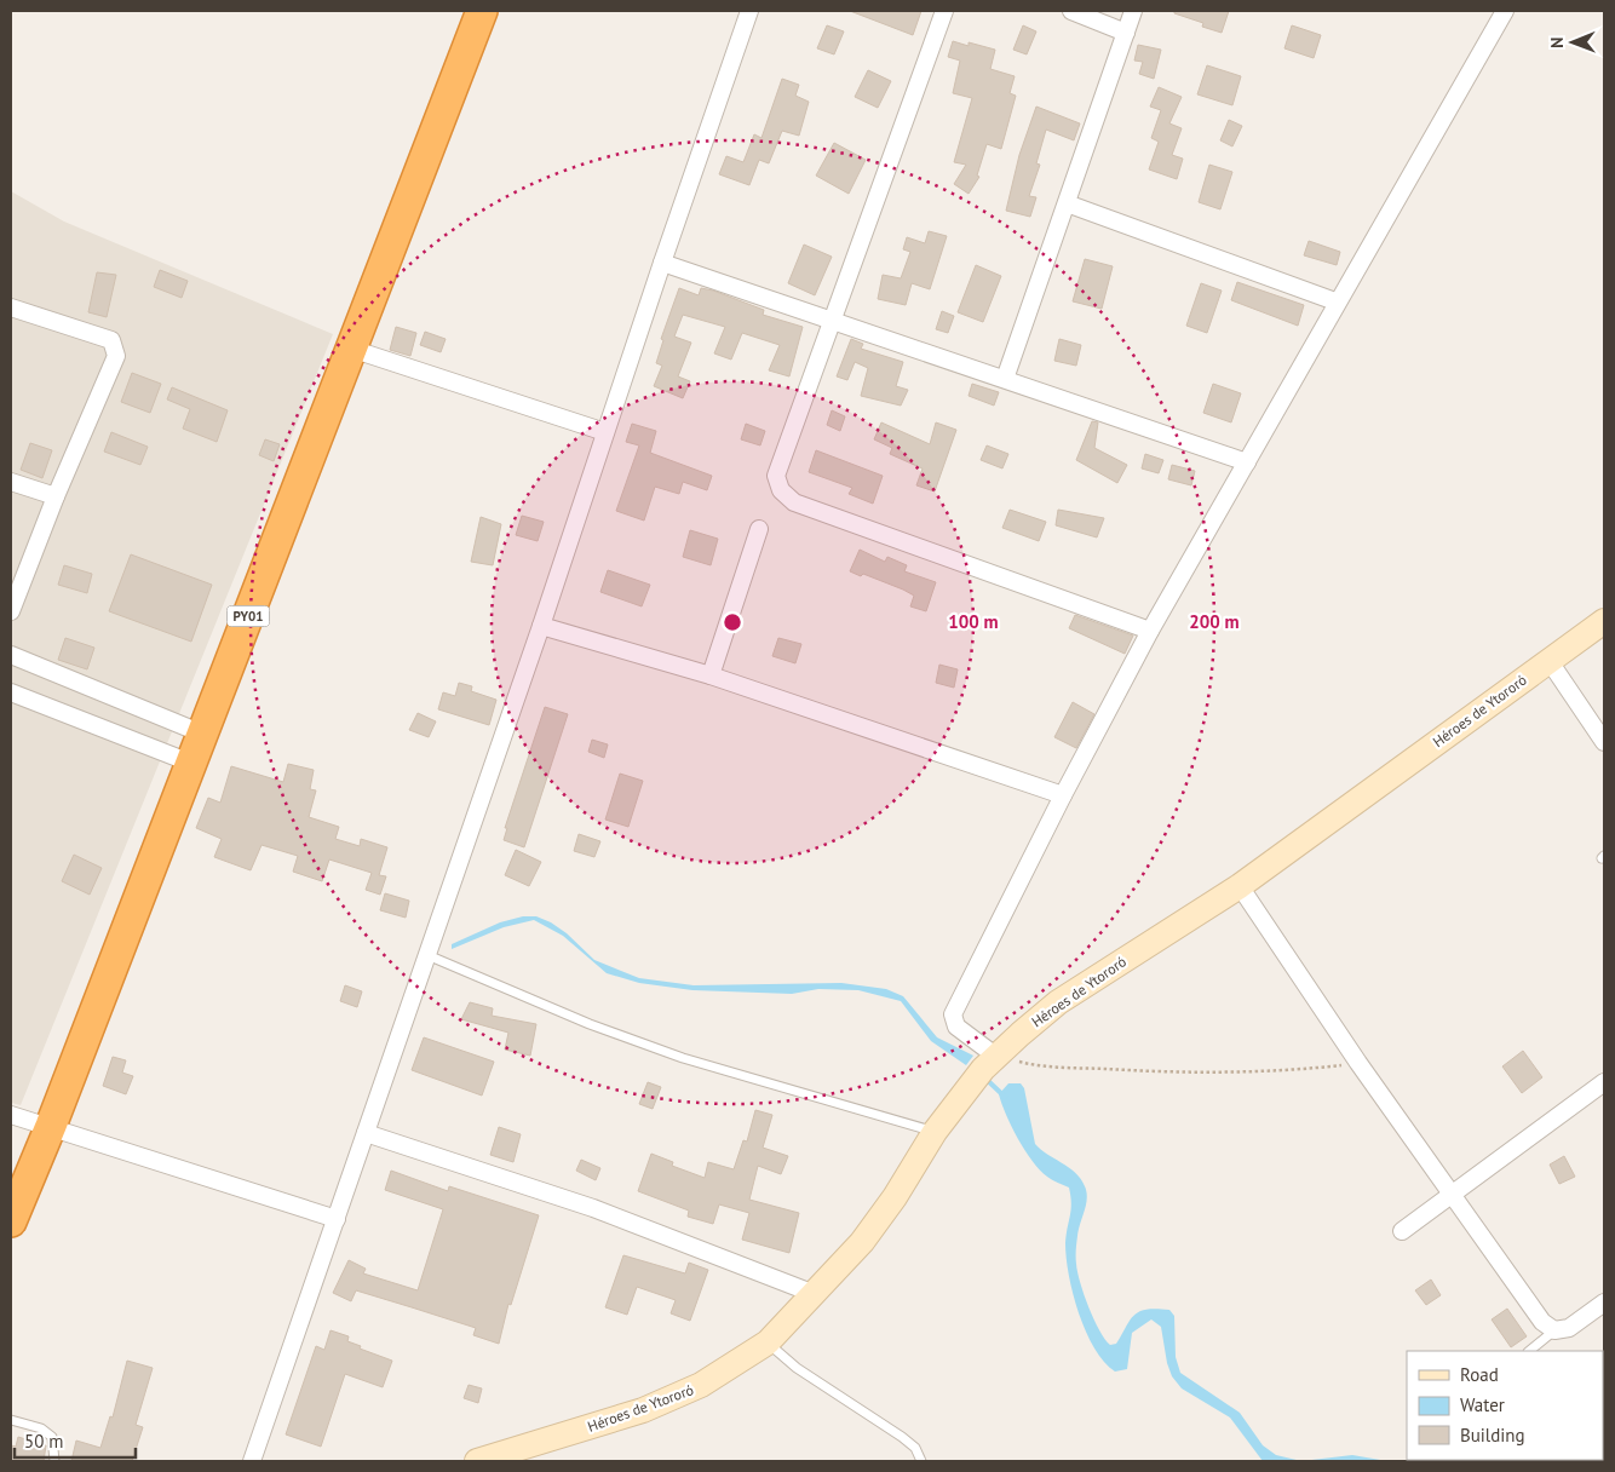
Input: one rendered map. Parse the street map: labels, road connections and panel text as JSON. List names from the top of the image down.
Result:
{
  "streets": {
    "highway": ["PY01"],
    "main road": ["Héroes de Ytororó"]
  },
  "legend": ["Road", "Water", "Building"],
  "scale_bar": "50 m",
  "north": "left",
  "rings": ["100 m", "200 m"]
}
